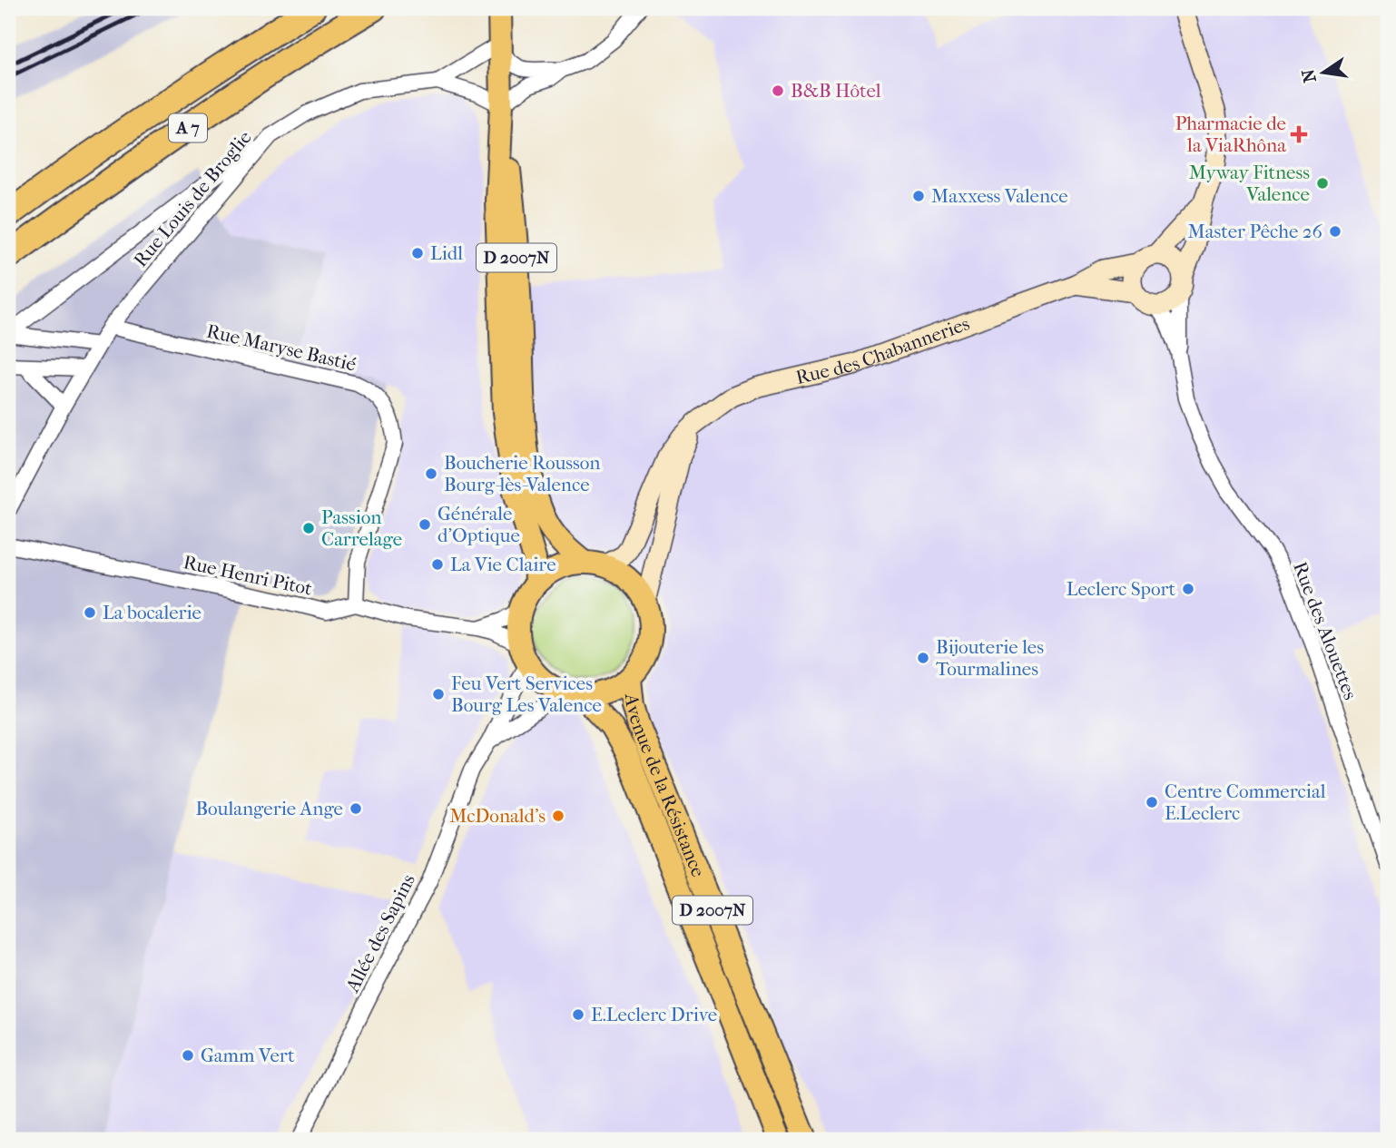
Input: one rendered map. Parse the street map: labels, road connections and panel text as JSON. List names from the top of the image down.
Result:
{
  "streets": {
    "highway": ["A 7"],
    "main road": ["D 2007N", "Avenue de la Résistance"],
    "street": [
      "Rue Louis de Broglie",
      "Rue Maryse Bastié",
      "Rue des Chabanneries",
      "Rue Henri Pitot",
      "Rue des Alouettes",
      "Allée des Sapins"
    ]
  },
  "crossings": [
    ["Rue Louis de Broglie", "D 2007N"],
    ["Rue Louis de Broglie", "Rue Maryse Bastié"],
    ["D 2007N", "Rue des Chabanneries"],
    ["D 2007N", "Rue Henri Pitot"],
    ["D 2007N", "Avenue de la Résistance"],
    ["D 2007N", "Allée des Sapins"],
    ["Rue Maryse Bastié", "Rue Henri Pitot"],
    ["Rue des Chabanneries", "Rue Henri Pitot"],
    ["Rue des Chabanneries", "Avenue de la Résistance"],
    ["Rue des Chabanneries", "Allée des Sapins"],
    ["Rue Henri Pitot", "Avenue de la Résistance"],
    ["Rue Henri Pitot", "Allée des Sapins"],
    ["Avenue de la Résistance", "Allée des Sapins"]
  ],
  "places": {
    "other": [
      "B&B Hôtel",
      "Myway Fitness Valence",
      "Maxxess Valence",
      "Master Pêche 26",
      "Lidl",
      "Boucherie Rousson Bourg-lès-Valence",
      "Générale d'Optique",
      "Passion Carrelage",
      "La Vie Claire",
      "Leclerc Sport",
      "La bocalerie",
      "Bijouterie les Tourmalines",
      "Feu Vert Services Bourg Les Valence",
      "Centre Commercial E.Leclerc",
      "Boulangerie Ange",
      "McDonald's",
      "E.Leclerc Drive",
      "Gamm Vert"
    ],
    "health": ["Pharmacie de la ViaRhôna"]
  },
  "north": "left"
}
